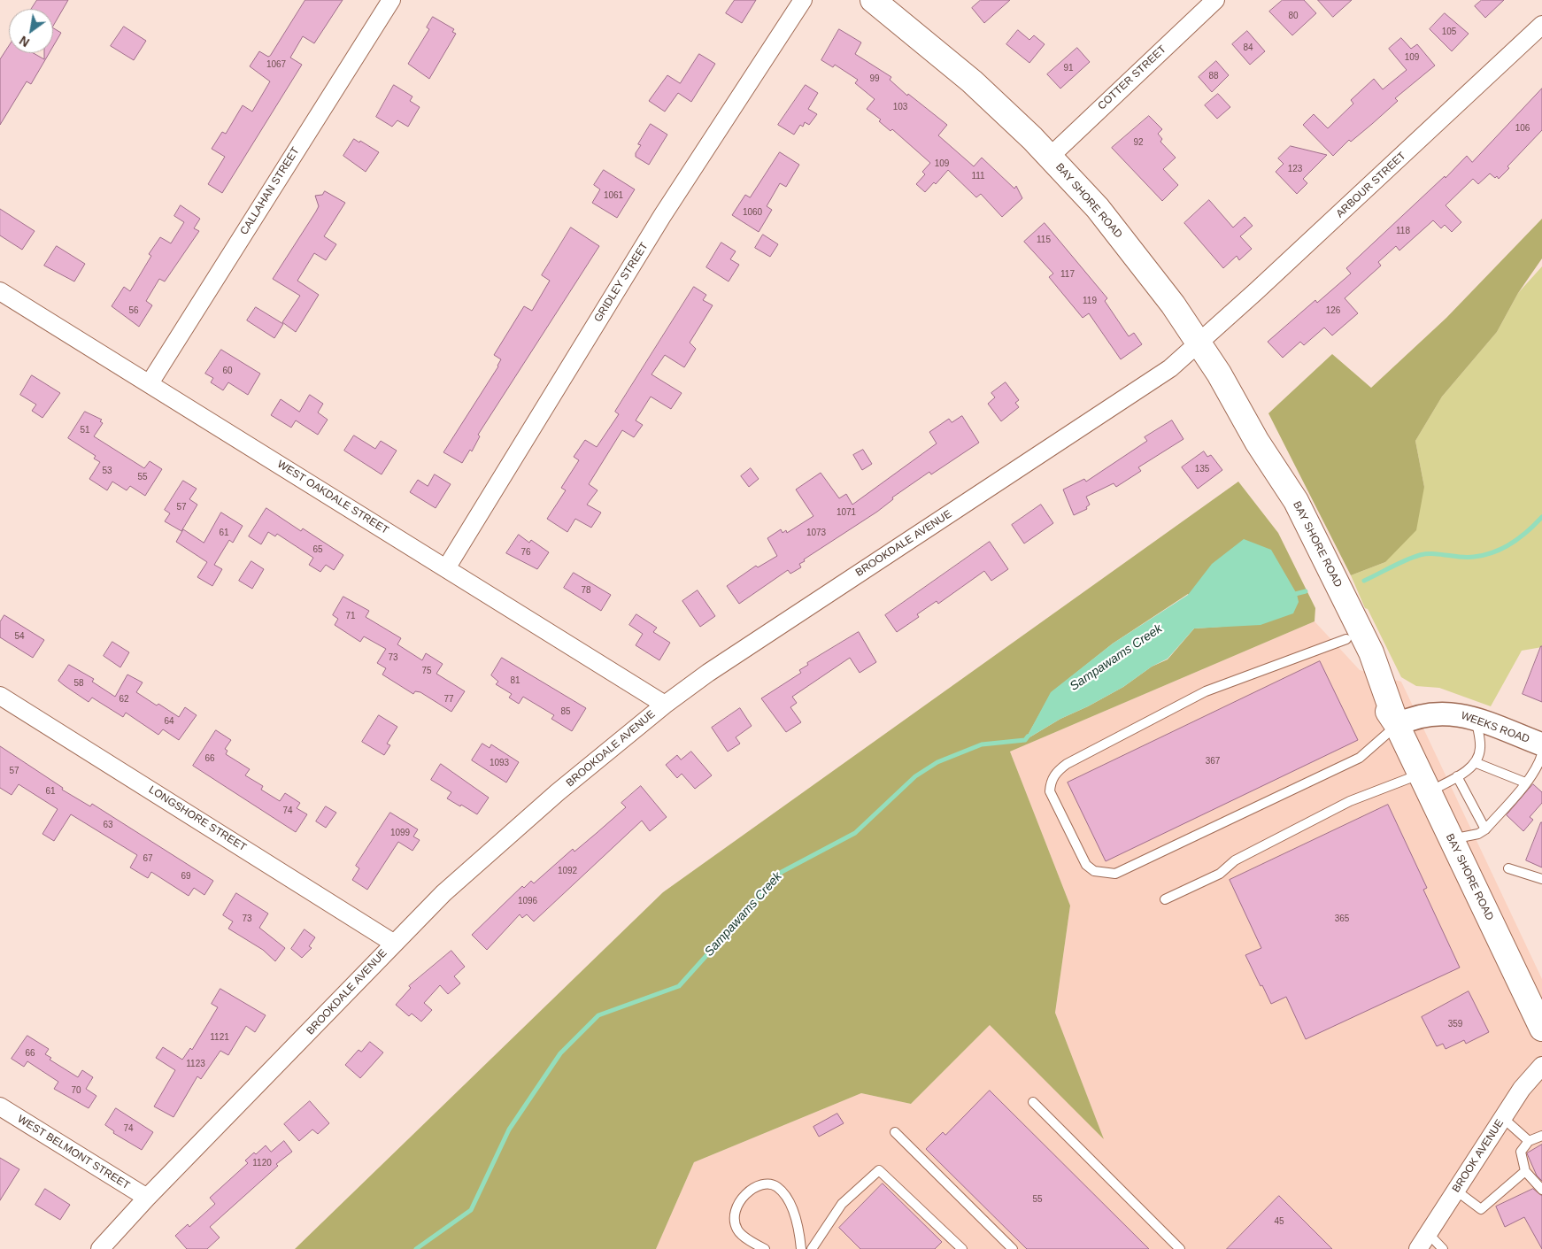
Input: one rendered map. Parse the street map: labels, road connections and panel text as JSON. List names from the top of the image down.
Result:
{
  "streets": {
    "main road": ["BAY SHORE ROAD"],
    "street": [
      "COTTER STREET",
      "ARBOUR STREET",
      "CALLAHAN STREET",
      "GRIDLEY STREET",
      "WEST OAKDALE STREET",
      "BROOKDALE AVENUE",
      "WEEKS ROAD",
      "LONGSHORE STREET",
      "WEST BELMONT STREET",
      "BROOK AVENUE"
    ]
  },
  "crossings": [
    ["COTTER STREET", "BAY SHORE ROAD"],
    ["ARBOUR STREET", "BAY SHORE ROAD"],
    ["ARBOUR STREET", "BROOKDALE AVENUE"],
    ["CALLAHAN STREET", "WEST OAKDALE STREET"],
    ["BAY SHORE ROAD", "BROOKDALE AVENUE"],
    ["BAY SHORE ROAD", "WEEKS ROAD"],
    ["GRIDLEY STREET", "WEST OAKDALE STREET"],
    ["WEST OAKDALE STREET", "BROOKDALE AVENUE"],
    ["BROOKDALE AVENUE", "LONGSHORE STREET"],
    ["BROOKDALE AVENUE", "WEST BELMONT STREET"]
  ],
  "water": ["Sampawams Creek"],
  "house_numbers": [
    "80",
    "105",
    "84",
    "109",
    "1067",
    "91",
    "88",
    "99",
    "103",
    "106",
    "92",
    "109",
    "123",
    "111",
    "1061",
    "1060",
    "118",
    "115",
    "117",
    "119",
    "56",
    "126",
    "60",
    "51",
    "135",
    "53",
    "55",
    "57",
    "1071",
    "61",
    "1073",
    "65",
    "76",
    "78",
    "71",
    "54",
    "73",
    "75",
    "81",
    "58",
    "62",
    "77",
    "85",
    "64",
    "66",
    "367",
    "1093",
    "57",
    "61",
    "74",
    "63",
    "1099",
    "67",
    "1092",
    "69",
    "1096",
    "73",
    "365",
    "359",
    "1121",
    "66",
    "1123",
    "70",
    "74",
    "1120",
    "55",
    "45"
  ],
  "north": "bottom left"
}
